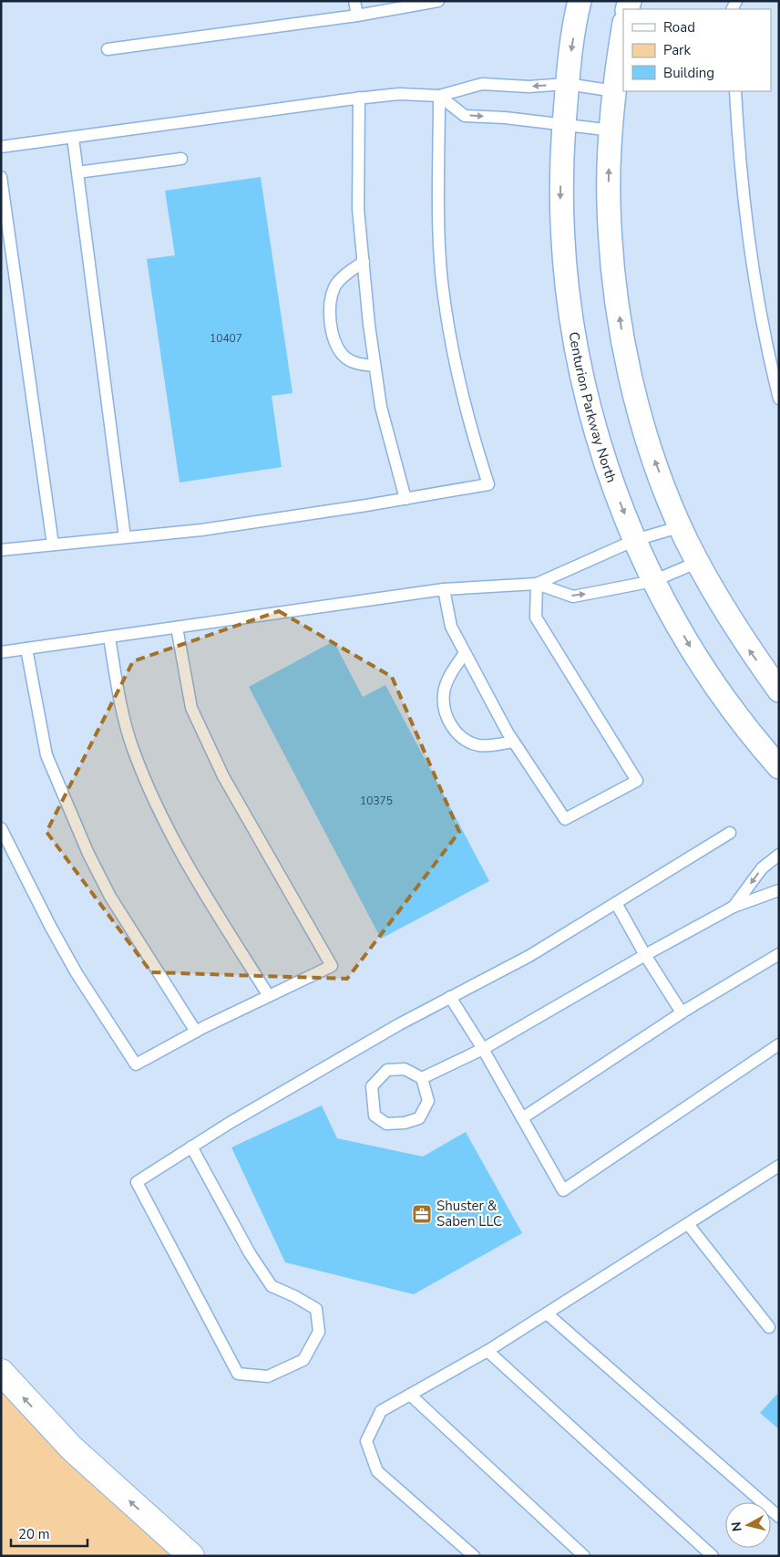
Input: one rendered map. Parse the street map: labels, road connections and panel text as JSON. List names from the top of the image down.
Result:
{
  "streets": {
    "street": ["Centurion Parkway North"]
  },
  "places": {
    "office": ["Shuster & Saben LLC"]
  },
  "house_numbers": ["10407", "10375"],
  "legend": ["Road", "Park", "Building"],
  "scale_bar": "20 m",
  "north": "left"
}
